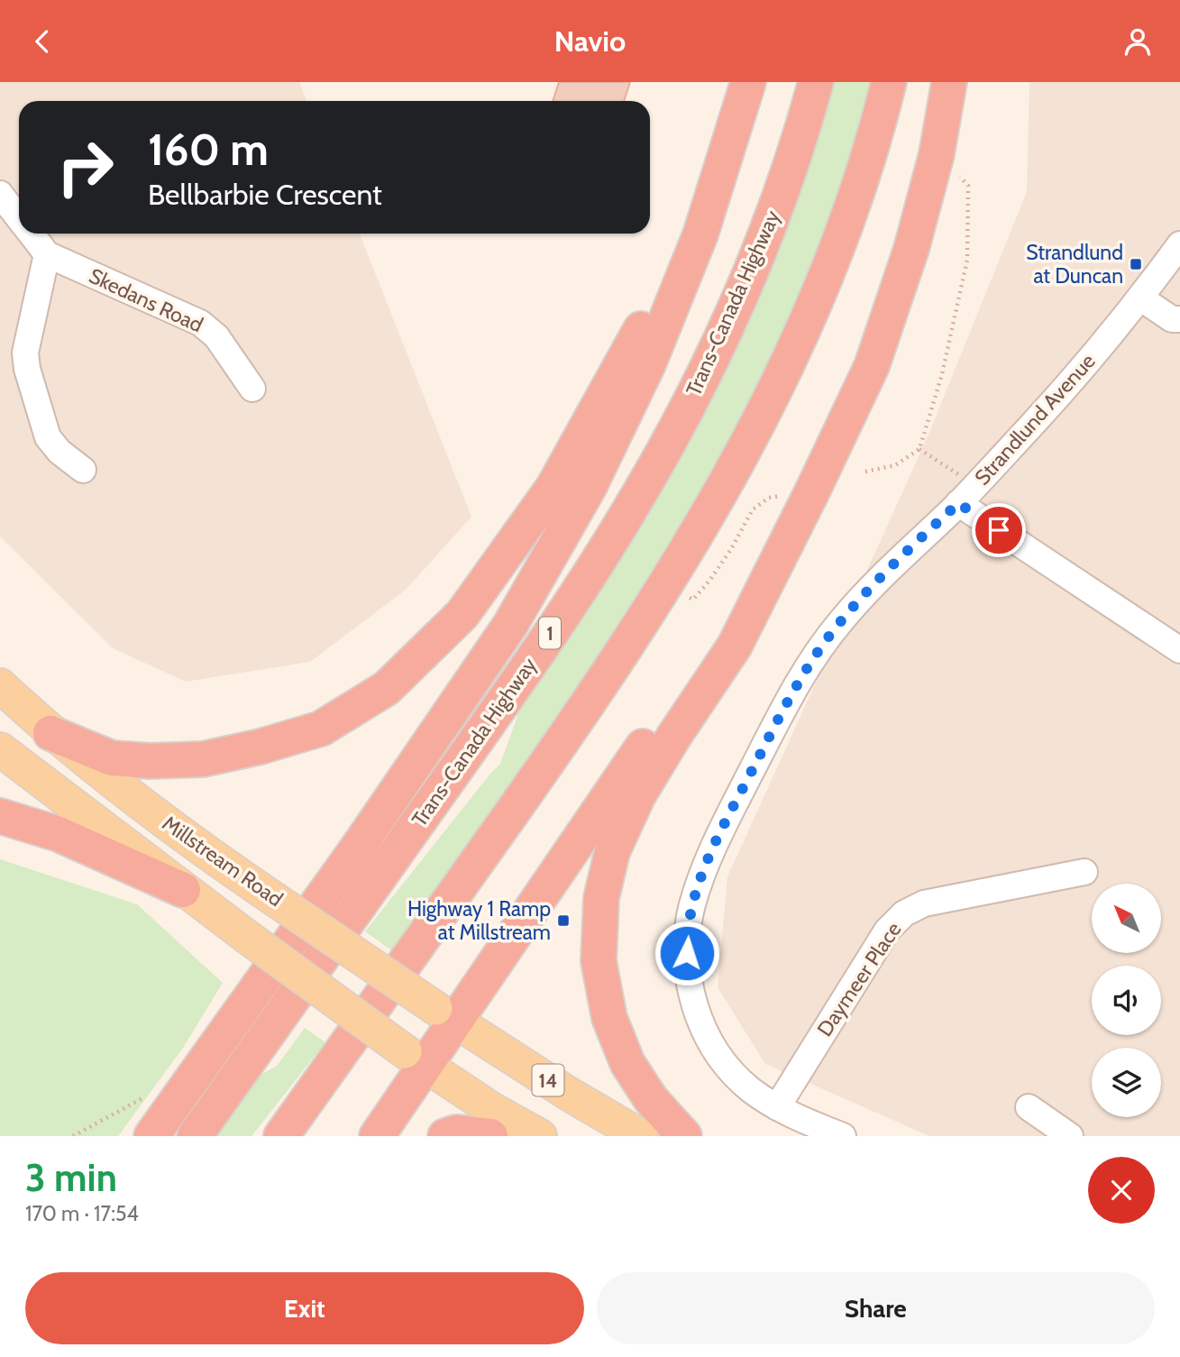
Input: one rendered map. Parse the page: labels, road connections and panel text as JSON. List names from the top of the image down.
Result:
{
  "streets": {
    "highway": ["Trans-Canada Highway", "1"],
    "main road": ["Millstream Road", "14"],
    "street": ["Skedans Road", "Strandlund Avenue", "Daymeer Place"]
  },
  "crossings": [
    ["Strandlund Avenue", "Daymeer Place"],
    ["Millstream Road", "14"]
  ],
  "places": {
    "transit": ["Strandlund at Duncan", "Highway 1 Ramp at Millstream"]
  },
  "north": "top left",
  "page": {
    "header": "Navio",
    "turn": ["160 m", "Bellbarbie Crescent"],
    "heading": ["3 min", "170 m · 17:54"],
    "buttons": ["Exit", "Share"]
  }
}
